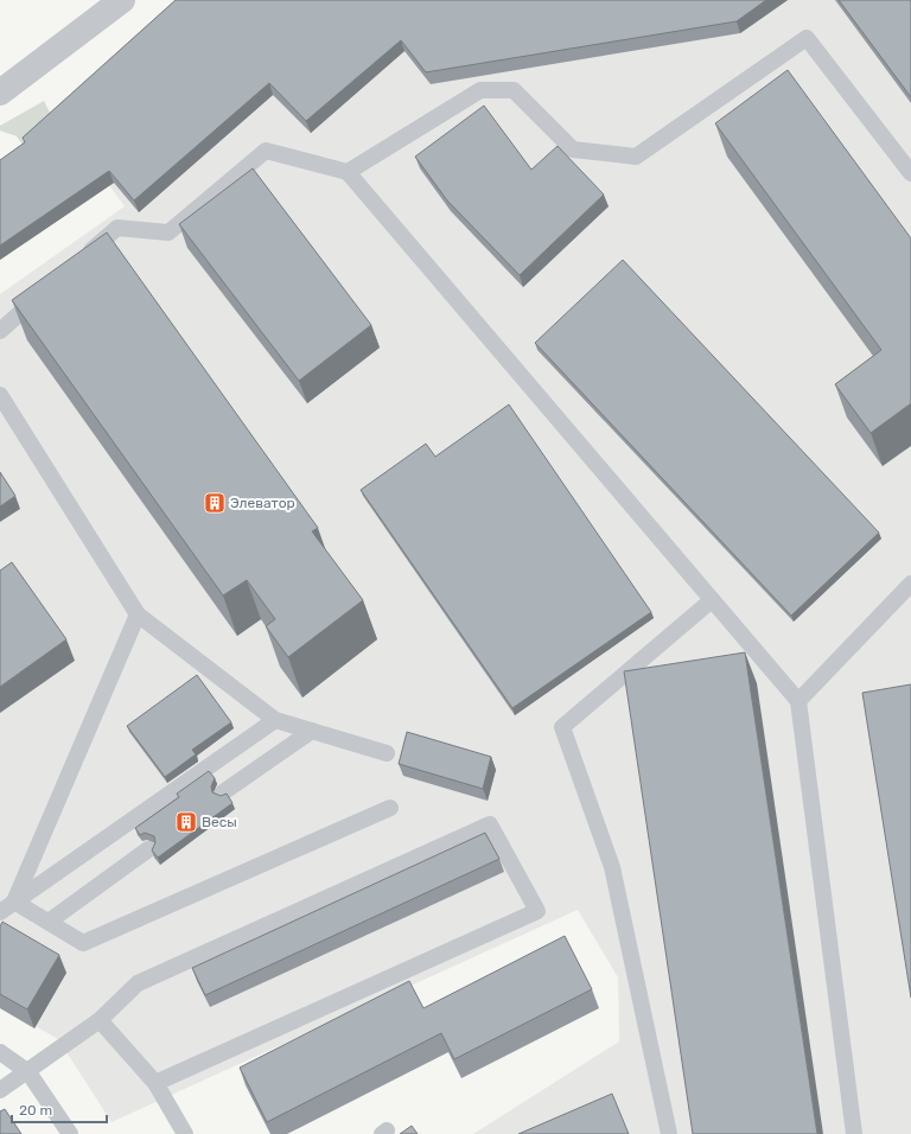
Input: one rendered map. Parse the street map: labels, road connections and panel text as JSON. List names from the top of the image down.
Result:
{
  "places": {
    "building": ["Элеватор", "Весы"]
  },
  "scale_bar": "20 m"
}
